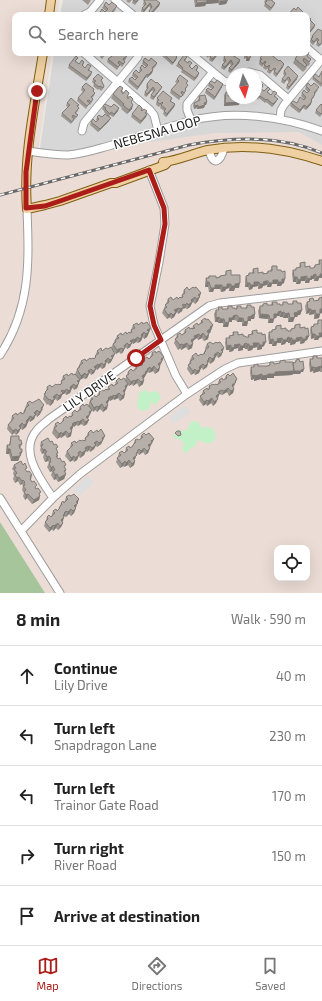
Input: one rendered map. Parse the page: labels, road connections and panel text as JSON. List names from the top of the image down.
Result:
{
  "streets": {
    "street": ["NEBESNA LOOP", "LILY DRIVE"]
  },
  "north": "bottom",
  "page": {
    "search": "Search here",
    "heading": ["8 min", "Walk · 590 m"],
    "list": [
      ["Continue", "Lily Drive", "40 m"],
      ["Turn left", "Snapdragon Lane", "230 m"],
      ["Turn left", "Trainor Gate Road", "170 m"],
      ["Turn right", "River Road", "150 m"],
      "Arrive at destination"
    ],
    "nav": ["Map", "Directions", "Saved"]
  }
}
